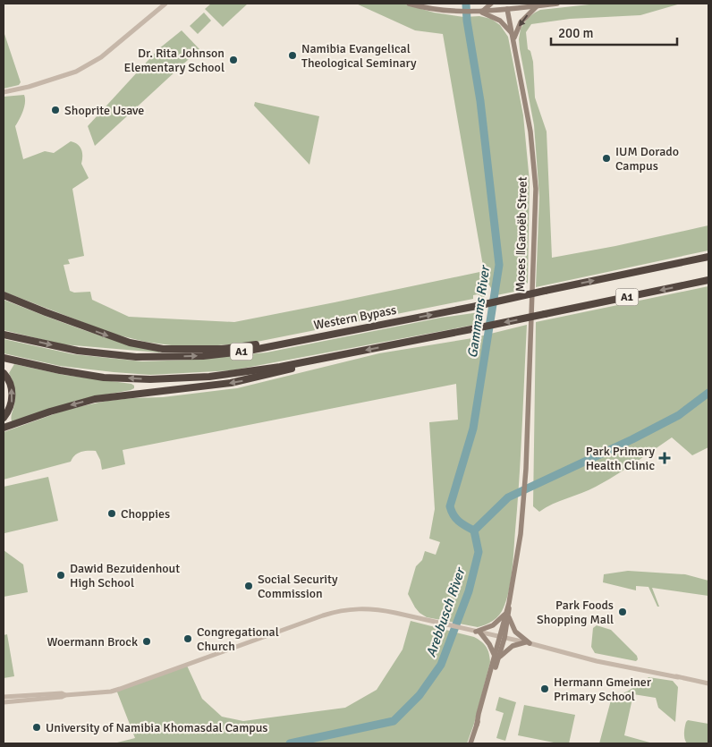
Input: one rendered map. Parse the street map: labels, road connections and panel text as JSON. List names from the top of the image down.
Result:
{
  "streets": {
    "highway": ["A1", "Western Bypass"],
    "main road": ["Moses ǁGaroëb Street"]
  },
  "water": ["Gammams River", "Arebbusch River"],
  "places": {
    "other": [
      "Namibia Evangelical Theological Seminary",
      "Dr. Rita Johnson Elementary School",
      "Shoprite Usave",
      "IUM Dorado Campus",
      "Choppies",
      "Dawid Bezuidenhout High School",
      "Social Security Commission",
      "Park Foods Shopping Mall",
      "Congregational Church",
      "Woermann Brock",
      "Hermann Gmeiner Primary School",
      "University of Namibia Khomasdal Campus"
    ],
    "health": ["Park Primary Health Clinic"]
  },
  "scale_bar": "200 m"
}
